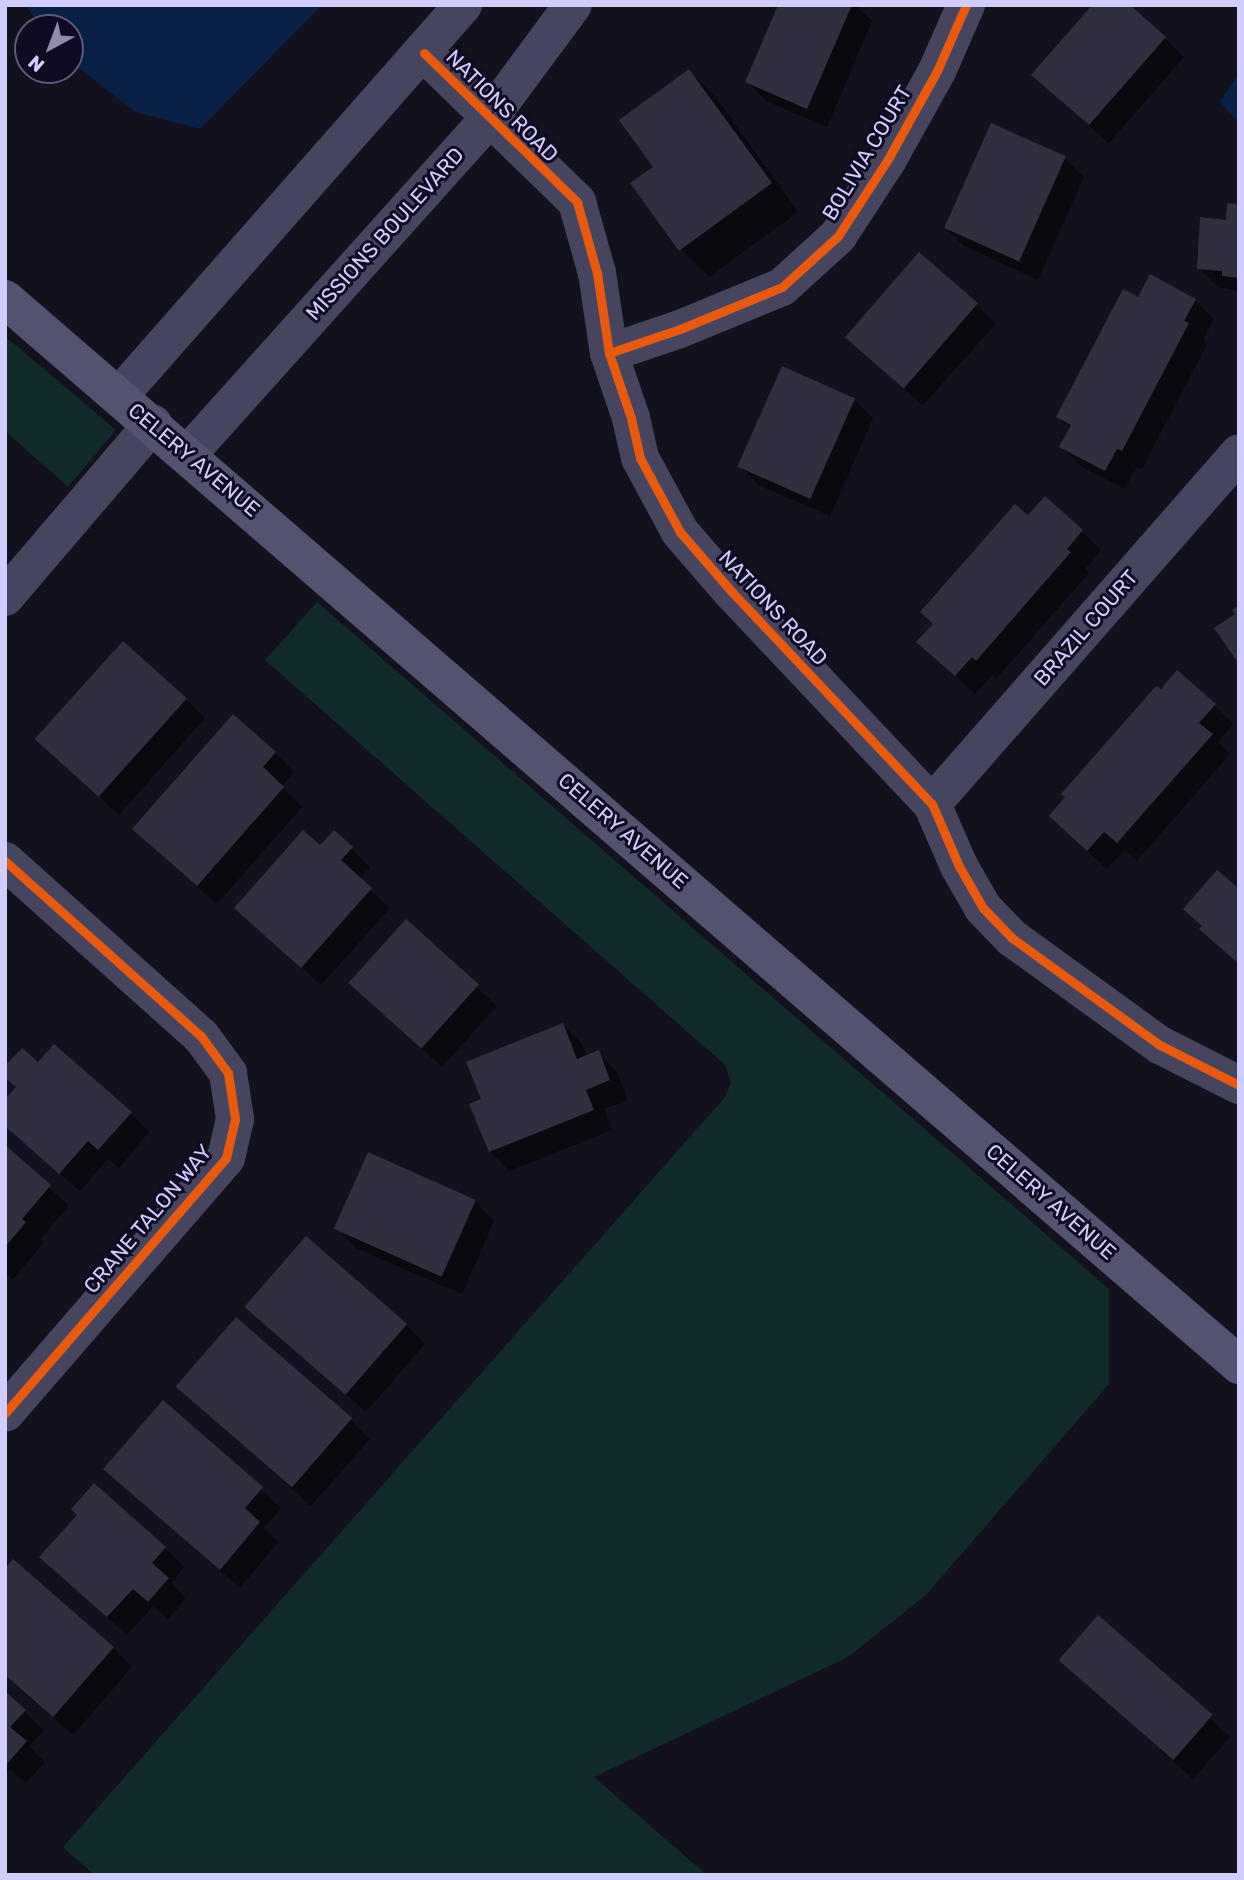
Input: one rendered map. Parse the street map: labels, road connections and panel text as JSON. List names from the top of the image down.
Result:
{
  "streets": {
    "main road": ["CELERY AVENUE"],
    "street": [
      "NATIONS ROAD",
      "BOLIVIA COURT",
      "MISSIONS BOULEVARD",
      "BRAZIL COURT",
      "CRANE TALON WAY"
    ]
  },
  "crossings": [
    ["NATIONS ROAD", "BOLIVIA COURT"],
    ["NATIONS ROAD", "MISSIONS BOULEVARD"],
    ["NATIONS ROAD", "BRAZIL COURT"],
    ["MISSIONS BOULEVARD", "CELERY AVENUE"]
  ],
  "north": "bottom left"
}
